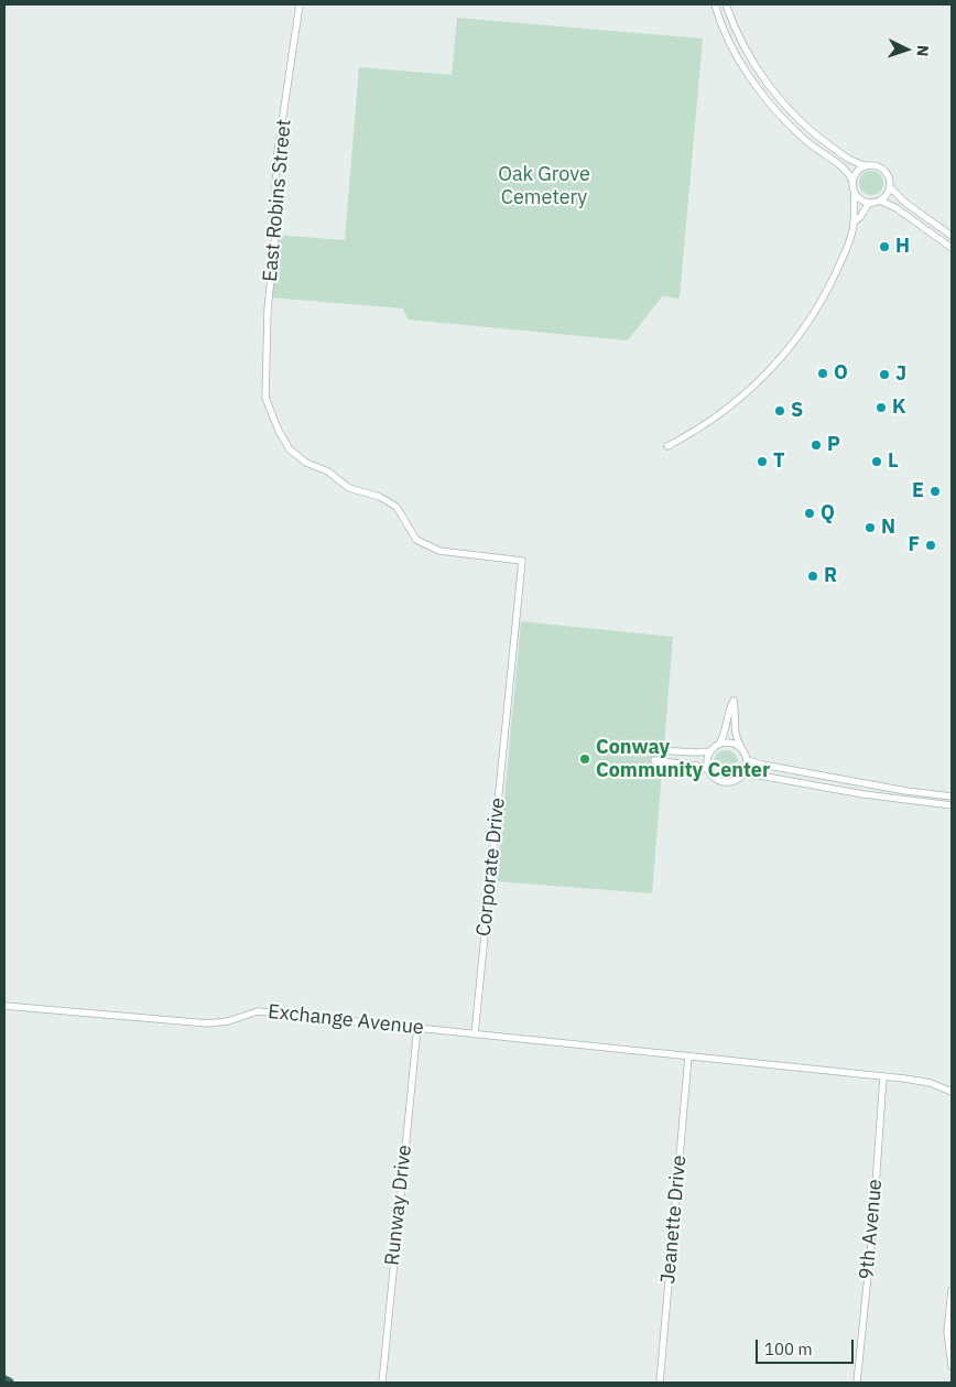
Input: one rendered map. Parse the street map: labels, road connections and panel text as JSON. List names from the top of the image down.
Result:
{
  "streets": {
    "street": [
      "East Robins Street",
      "Corporate Drive",
      "Exchange Avenue",
      "Runway Drive",
      "Jeanette Drive",
      "9th Avenue"
    ]
  },
  "crossings": [
    ["East Robins Street", "Corporate Drive"],
    ["Corporate Drive", "Exchange Avenue"],
    ["Exchange Avenue", "Runway Drive"],
    ["Exchange Avenue", "Jeanette Drive"]
  ],
  "parks": ["Oak Grove Cemetery"],
  "places": [
    "H",
    "O",
    "J",
    "K",
    "S",
    "P",
    "T",
    "L",
    "E",
    "Q",
    "N",
    "F",
    "R",
    "Conway Community Center"
  ],
  "scale_bar": "100 m",
  "north": "right"
}
